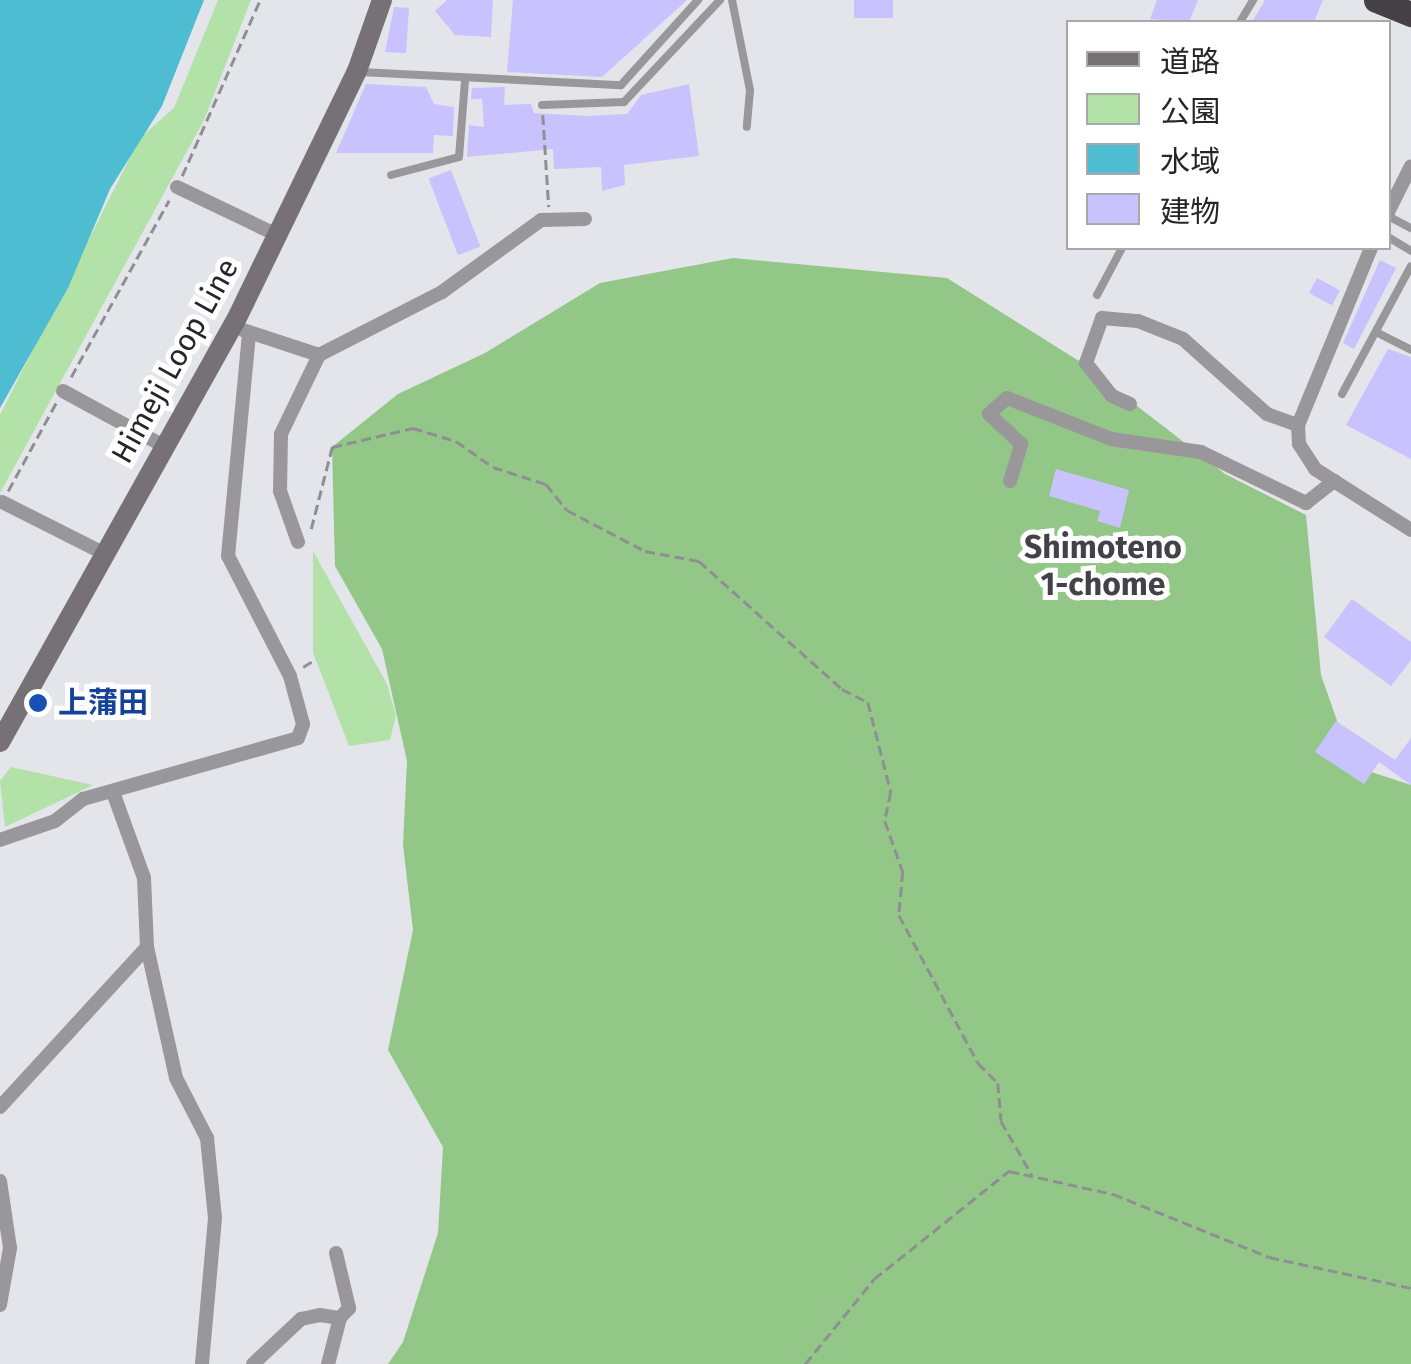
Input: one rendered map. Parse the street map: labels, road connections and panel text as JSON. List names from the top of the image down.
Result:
{
  "streets": {
    "main road": ["Himeji Loop Line"]
  },
  "districts": ["Shimoteno 1-chome"],
  "places": ["上蒲田"],
  "legend": [
    "道路",
    "公園",
    "水域",
    "建物"
  ]
}
